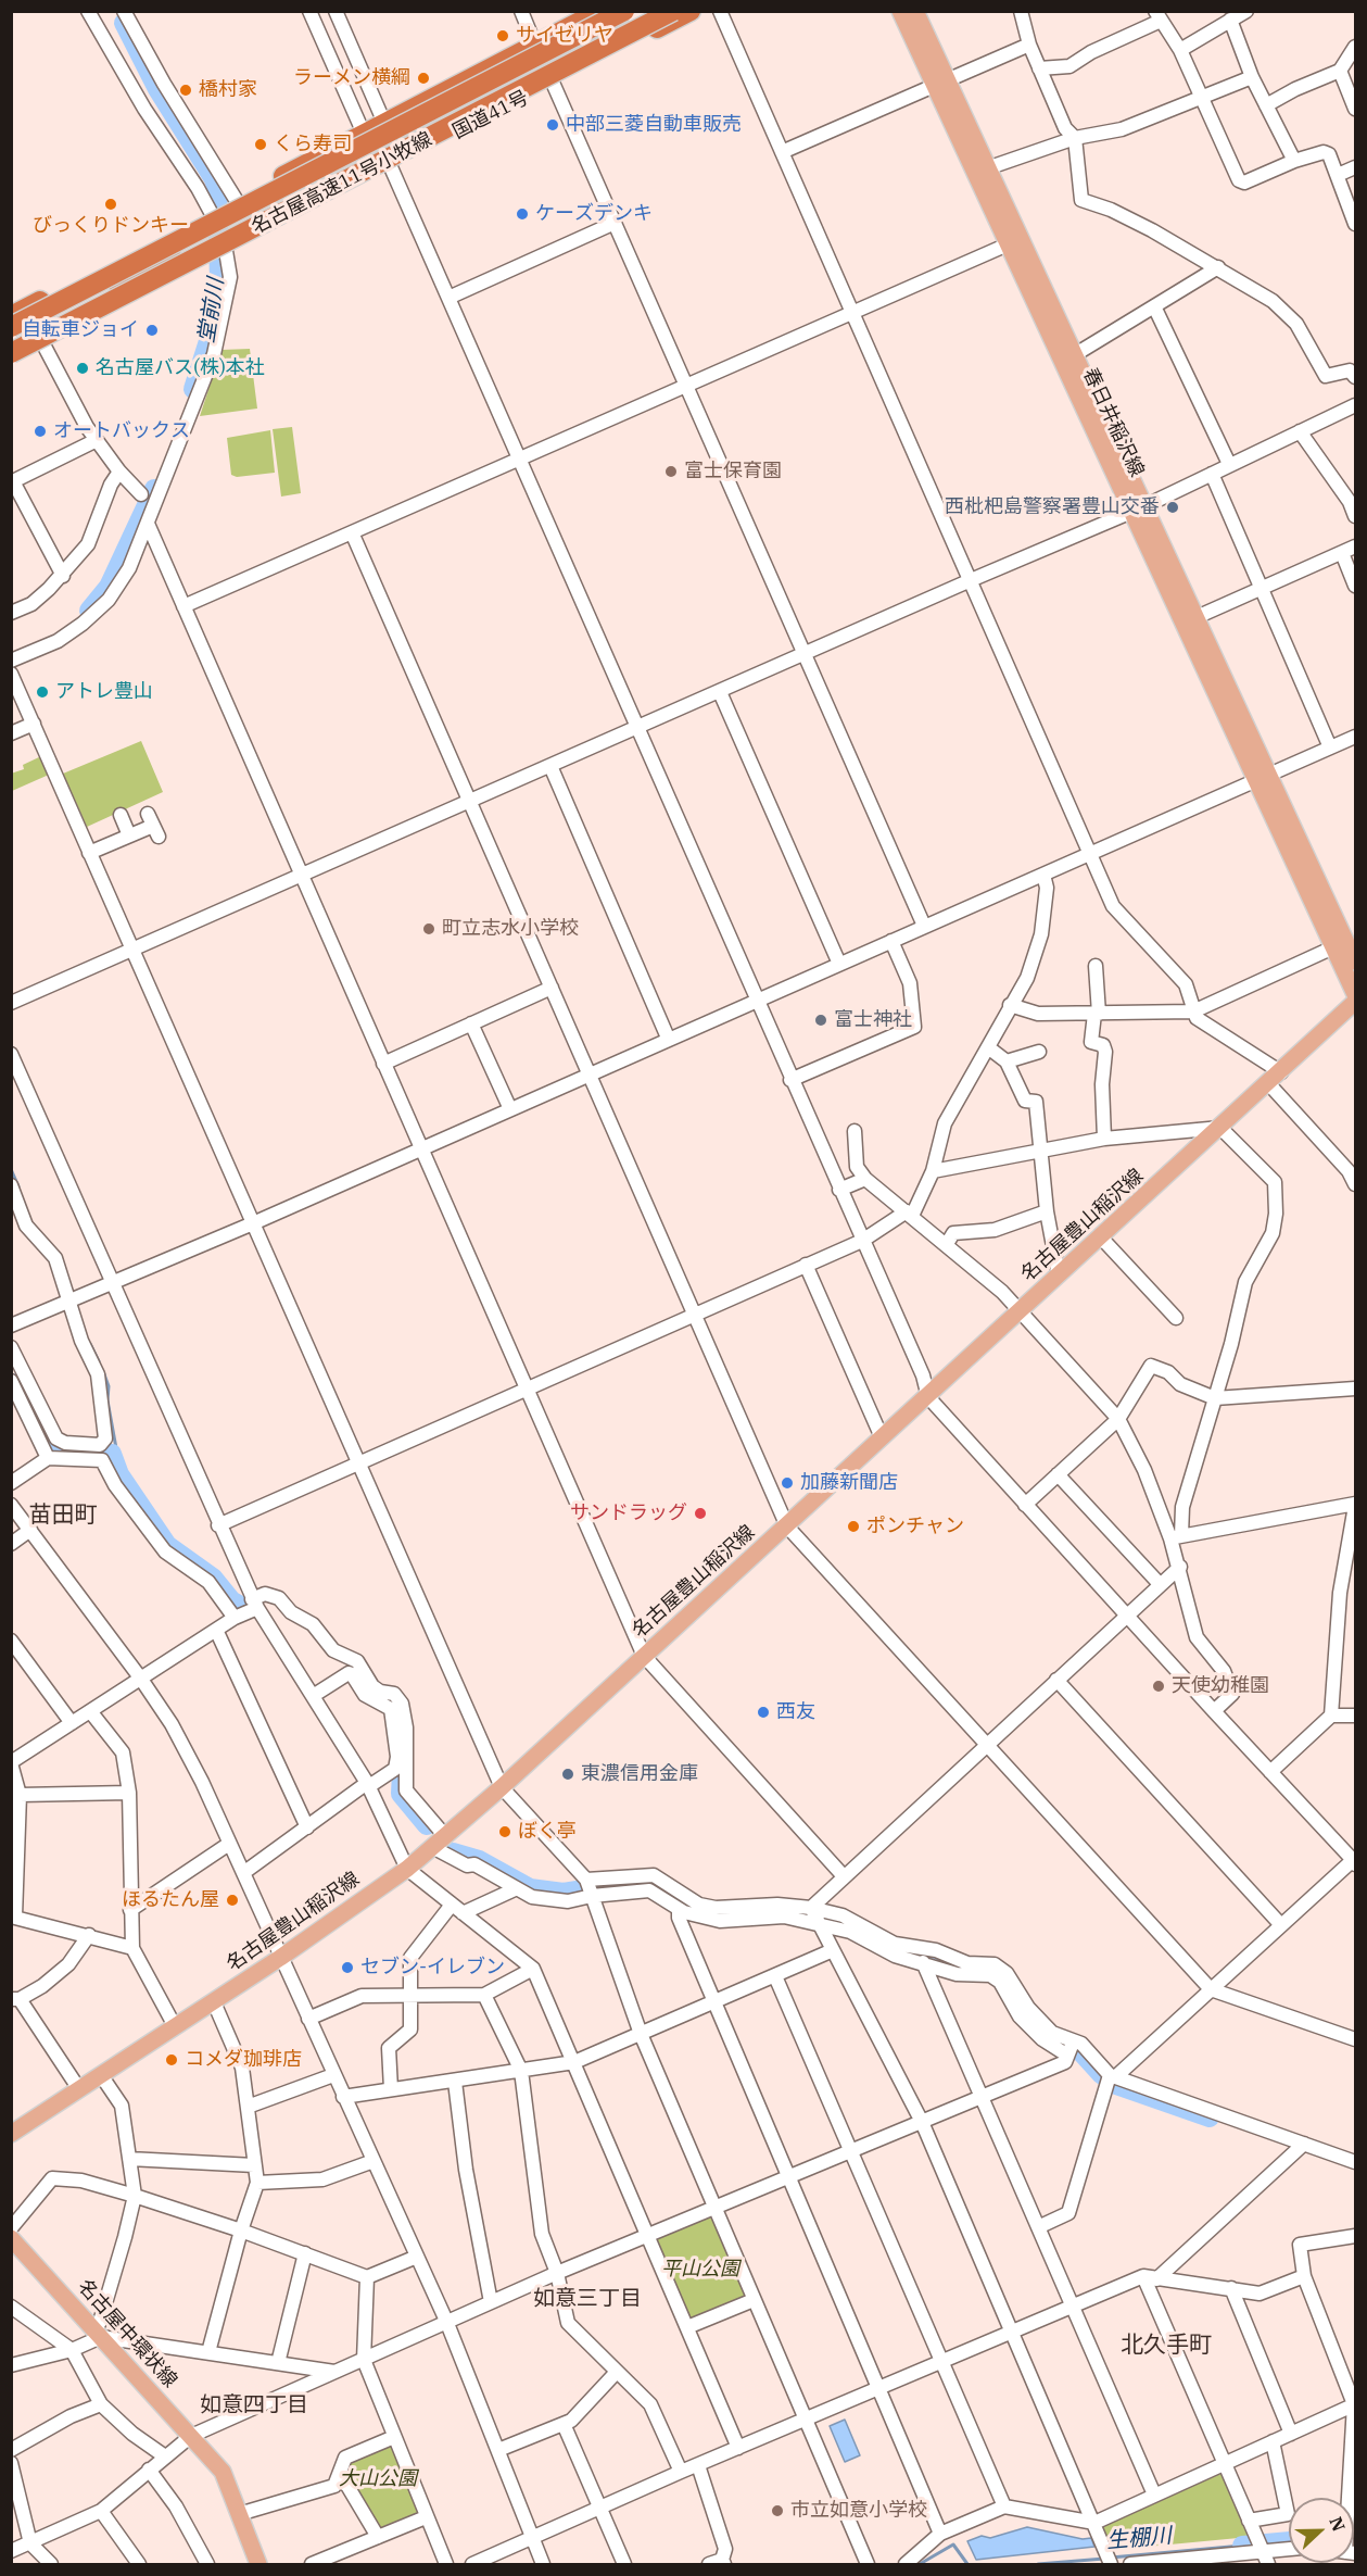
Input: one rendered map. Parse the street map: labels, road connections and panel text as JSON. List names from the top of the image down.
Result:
{
  "streets": {
    "highway": ["国道41号", "名古屋高速11号小牧線"],
    "main road": ["春日井稲沢線", "名古屋豊山稲沢線", "名古屋中環状線"]
  },
  "districts": [
    "苗田町",
    "如意三丁目",
    "北久手町",
    "如意四丁目"
  ],
  "water": ["堂前川", "生棚川"],
  "parks": ["平山公園", "大山公園"],
  "places": [
    "サイゼリヤ",
    "ラーメン横綱",
    "橋村家",
    "中部三菱自動車販売",
    "くら寿司",
    "びっくりドンキー",
    "ケーズデンキ",
    "自転車ジョイ",
    "名古屋バス(株)本社",
    "オートバックス",
    "富士保育園",
    "西枇杷島警察署豊山交番",
    "アトレ豊山",
    "町立志水小学校",
    "富士神社",
    "加藤新聞店",
    "サンドラッグ",
    "ポンチャン",
    "天使幼稚園",
    "西友",
    "東濃信用金庫",
    "ぼく亭",
    "ほるたん屋",
    "セブン-イレブン",
    "コメダ珈琲店",
    "市立如意小学校"
  ],
  "north": "right"
}
